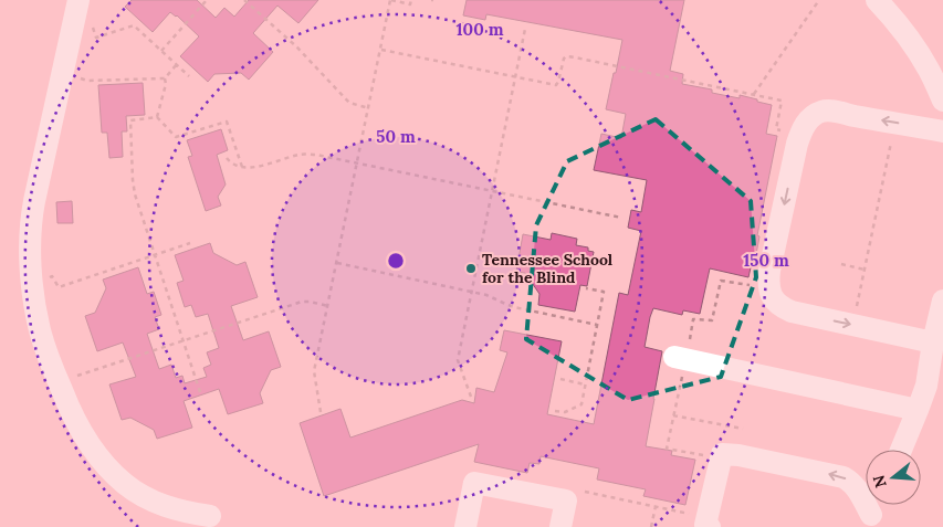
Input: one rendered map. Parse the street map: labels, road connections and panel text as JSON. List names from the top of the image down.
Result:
{
  "places": ["Tennessee School for the Blind"],
  "north": "left",
  "rings": ["100 m", "50 m", "150 m"]
}
